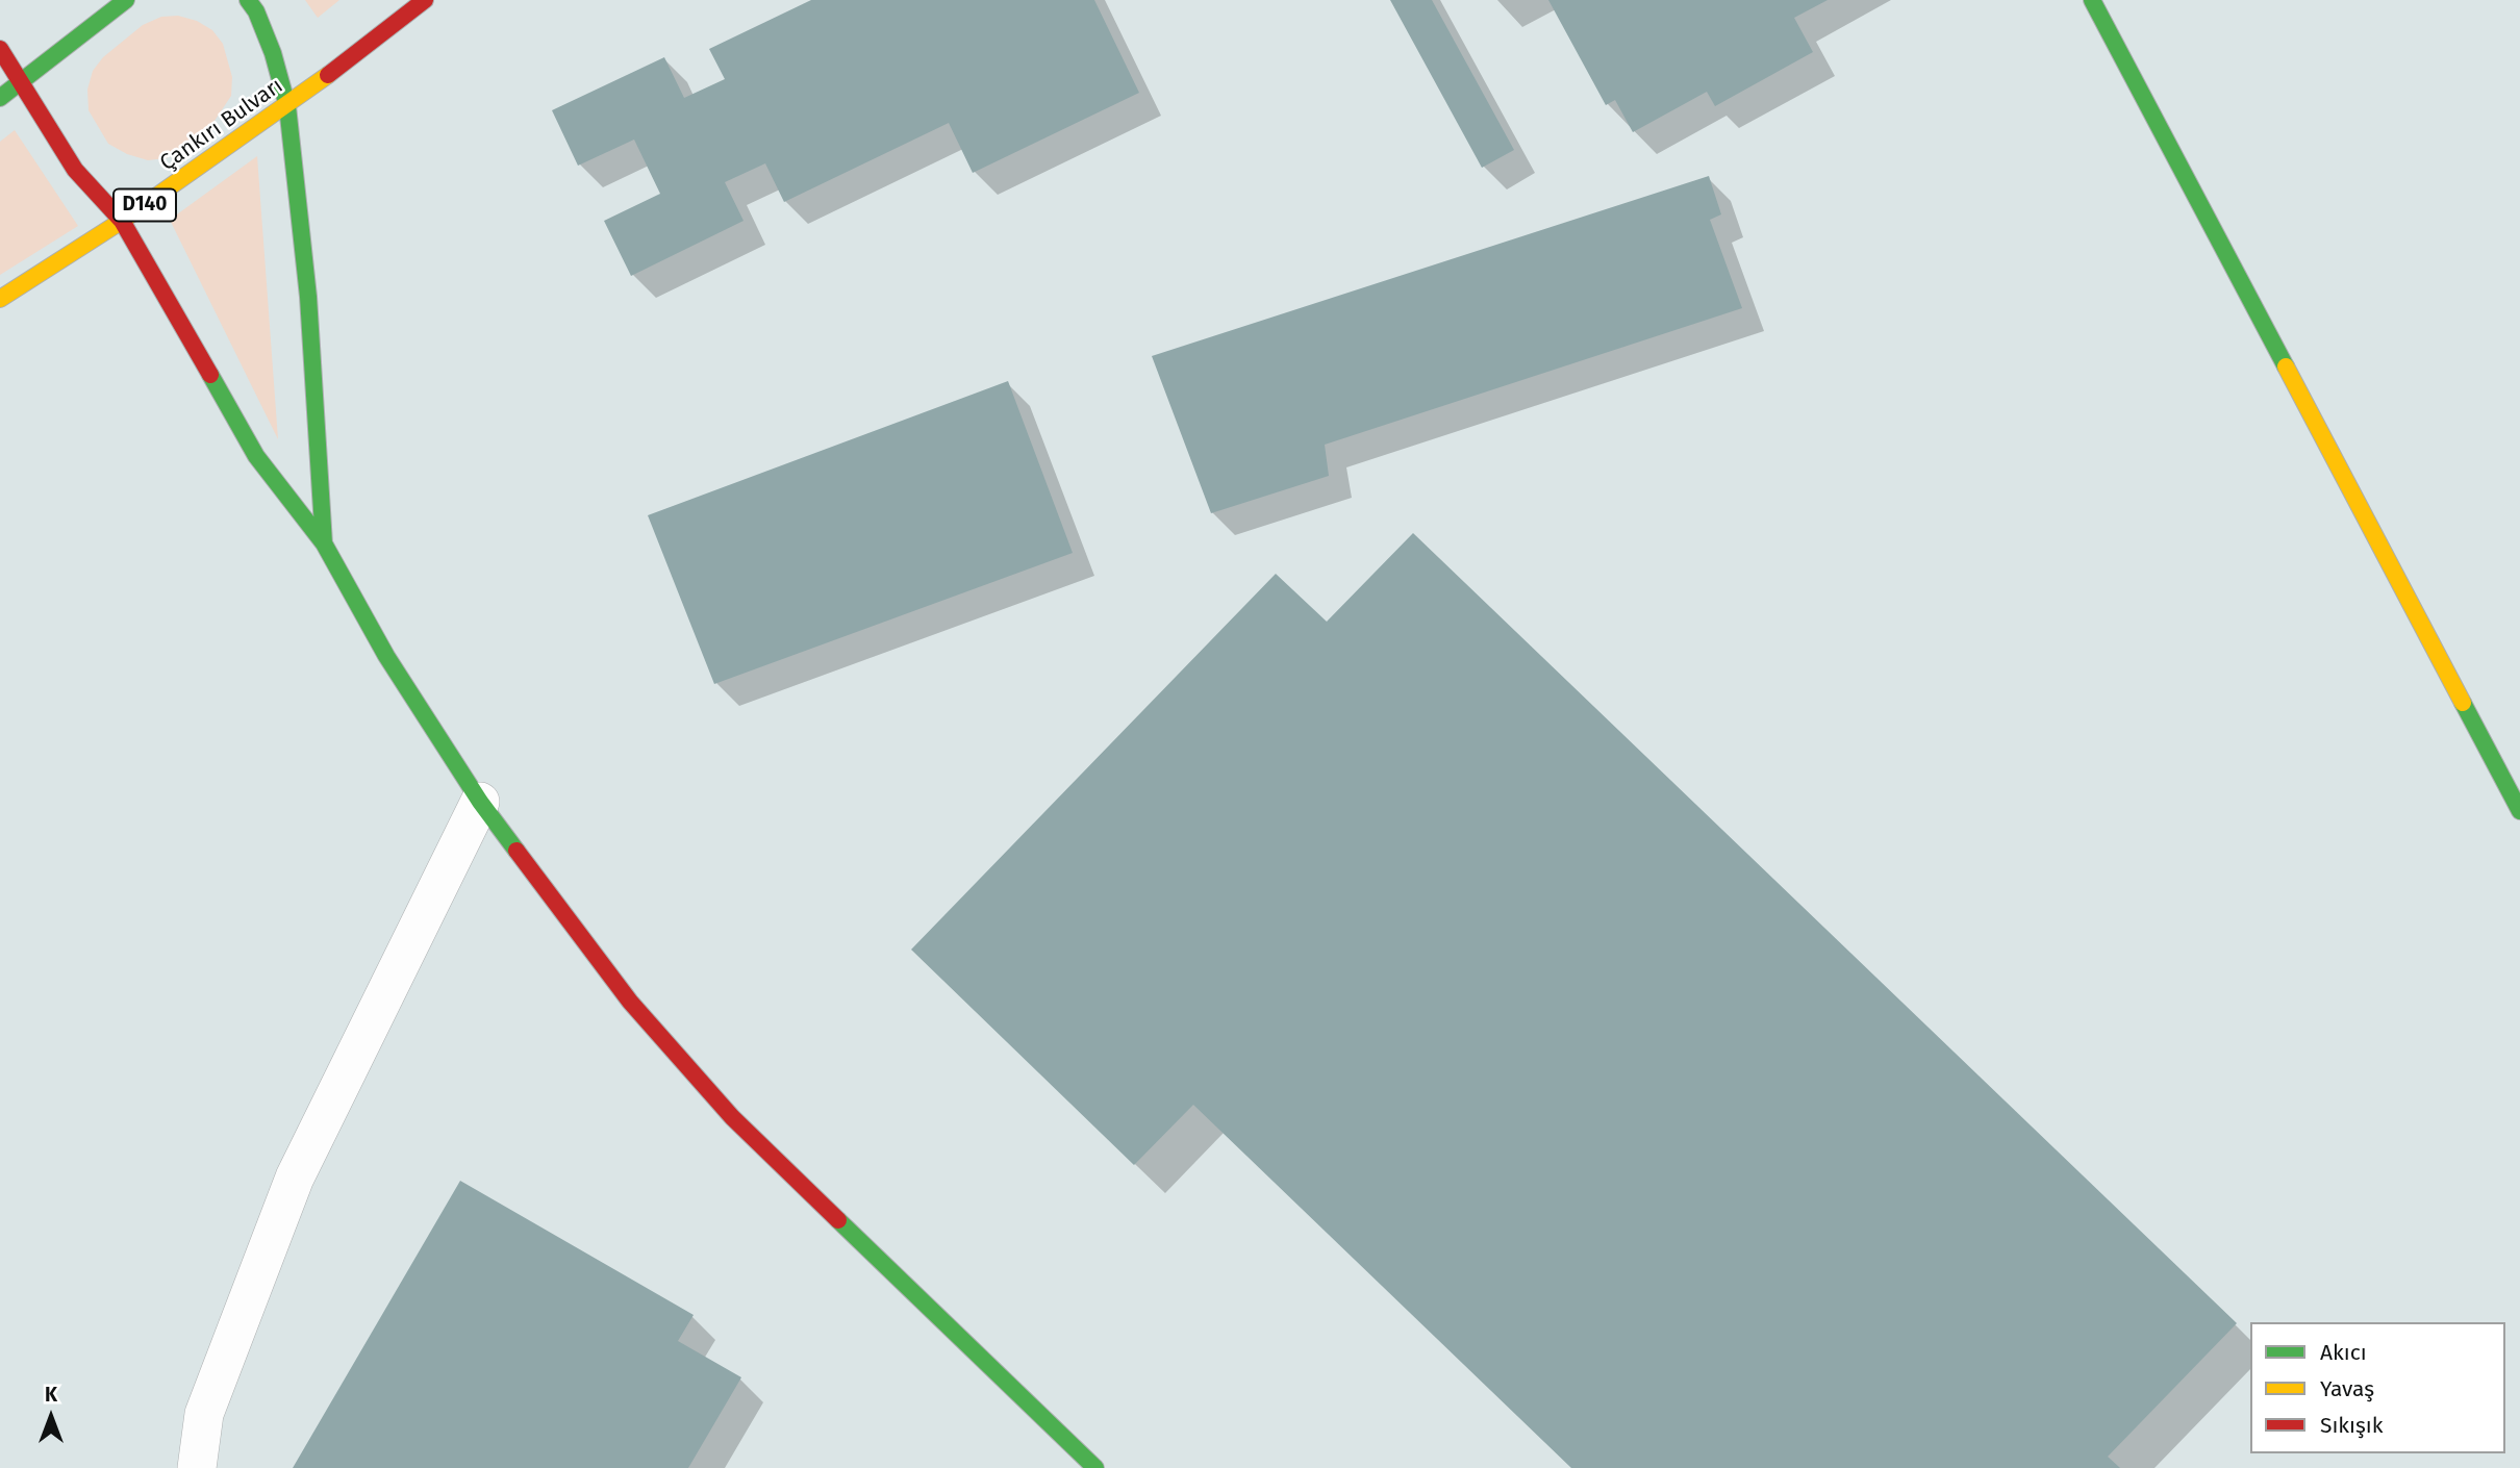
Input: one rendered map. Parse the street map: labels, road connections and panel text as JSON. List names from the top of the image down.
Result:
{
  "streets": {
    "main road": ["Çankırı Bulvarı", "D140"]
  },
  "legend": ["Akıcı", "Yavaş", "Sıkışık"],
  "north": "top"
}
